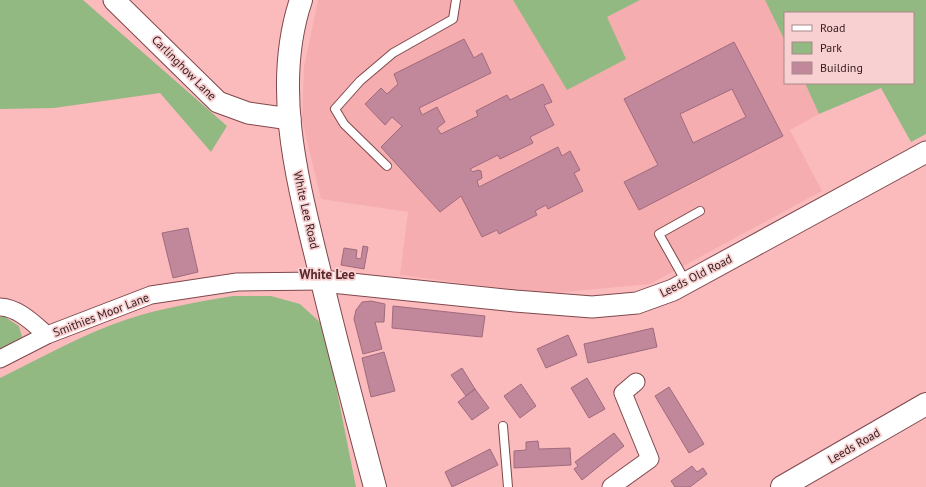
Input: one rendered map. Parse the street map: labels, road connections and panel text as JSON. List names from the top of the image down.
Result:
{
  "streets": {
    "main road": ["White Lee Road", "Leeds Road"],
    "street": ["Carlinghow Lane", "Leeds Old Road", "Smithies Moor Lane"]
  },
  "crossings": [
    ["Carlinghow Lane", "White Lee Road"],
    ["White Lee Road", "Leeds Old Road"],
    ["White Lee Road", "Smithies Moor Lane"],
    ["Leeds Old Road", "Smithies Moor Lane"]
  ],
  "districts": ["White Lee"],
  "legend": ["Road", "Park", "Building"]
}
